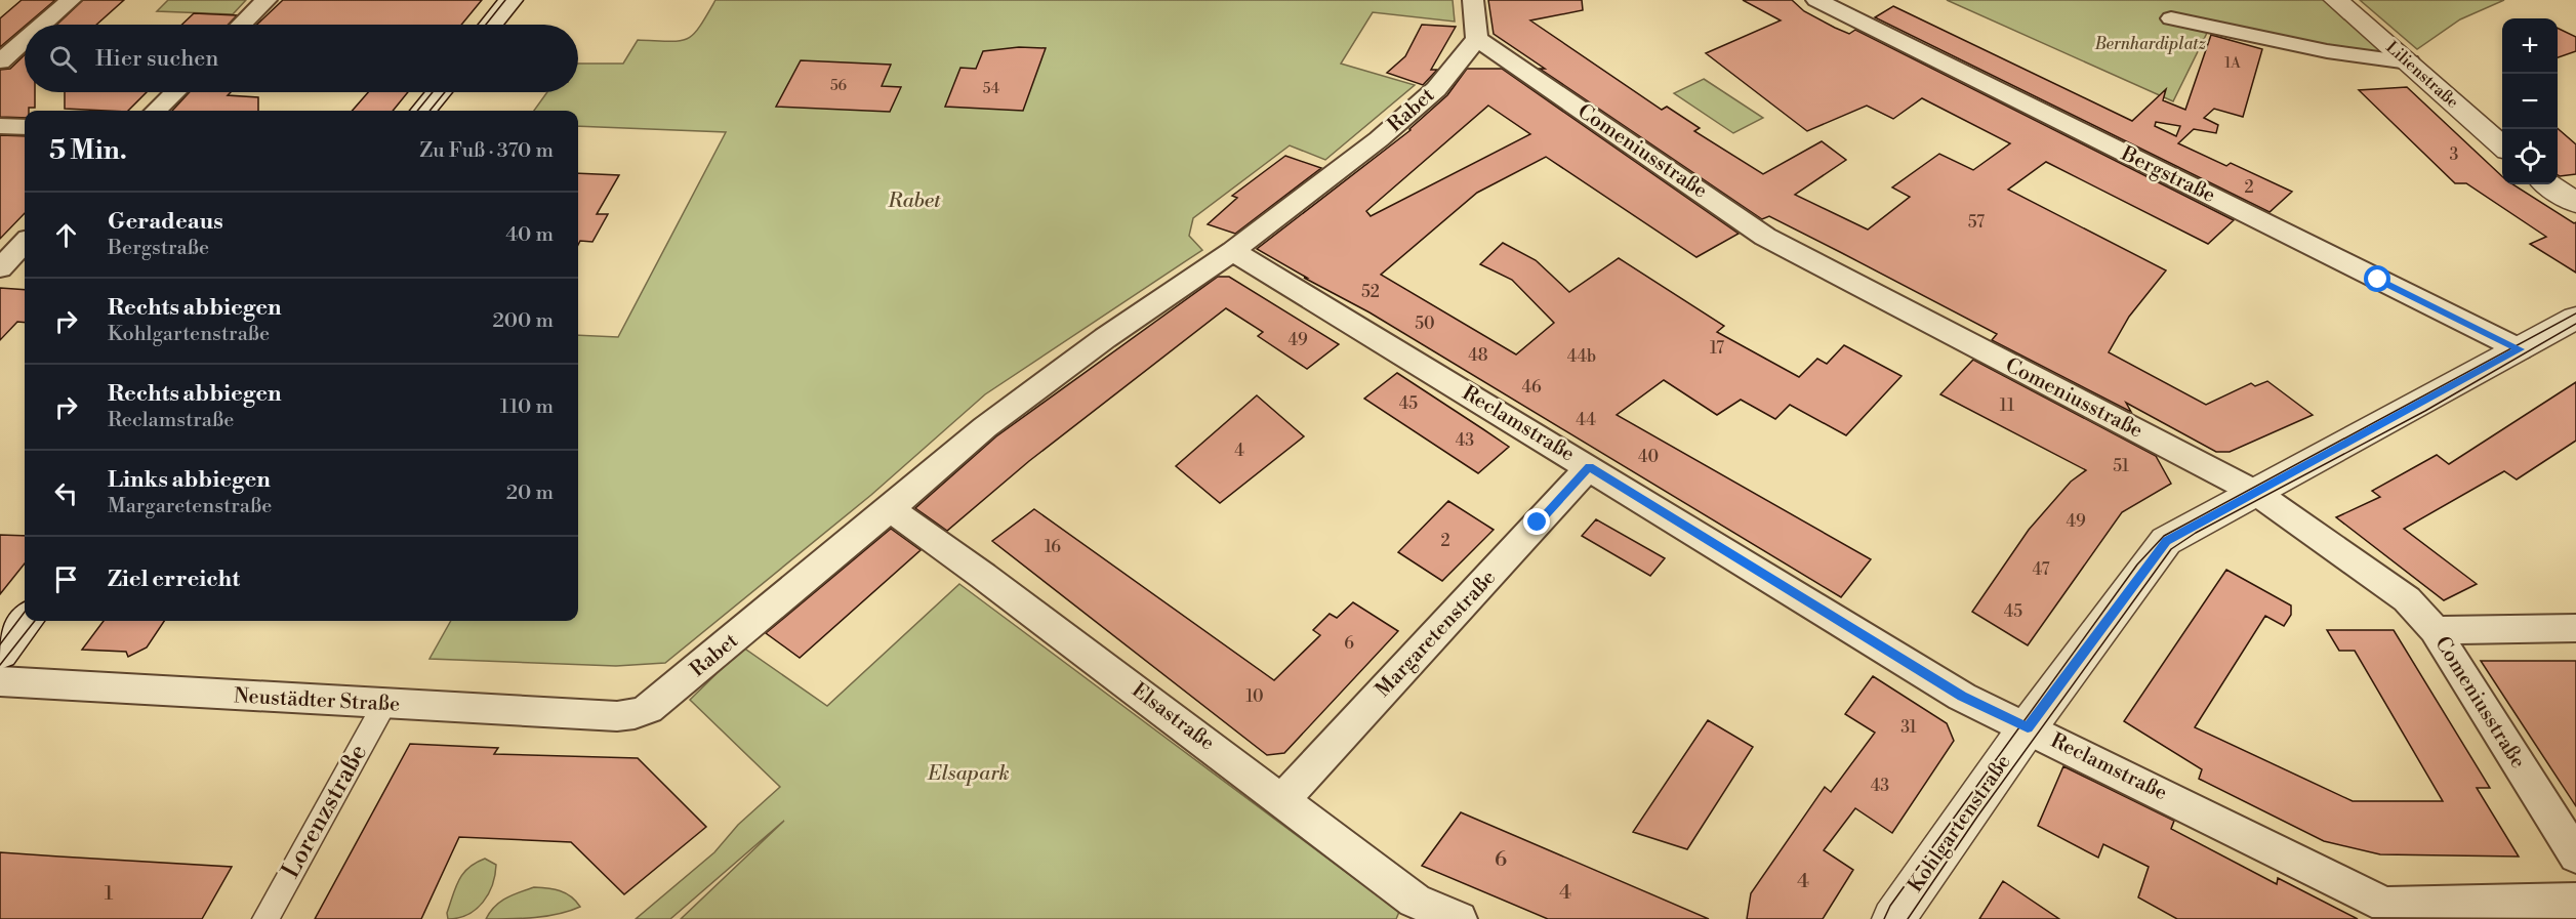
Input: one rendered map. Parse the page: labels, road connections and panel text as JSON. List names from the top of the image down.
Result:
{
  "streets": {
    "street": [
      "Lilienstraße",
      "Rabet",
      "Comeniusstraße",
      "Bergstraße",
      "Reclamstraße",
      "Margaretenstraße",
      "Neustädter Straße",
      "Elsastraße",
      "Lorenzstraße",
      "Kohlgartenstraße"
    ]
  },
  "crossings": [
    ["Rabet", "Comeniusstraße"],
    ["Rabet", "Reclamstraße"],
    ["Rabet", "Neustädter Straße"],
    ["Rabet", "Elsastraße"],
    ["Comeniusstraße", "Kohlgartenstraße"],
    ["Bergstraße", "Kohlgartenstraße"],
    ["Reclamstraße", "Margaretenstraße"],
    ["Reclamstraße", "Kohlgartenstraße"],
    ["Margaretenstraße", "Elsastraße"],
    ["Neustädter Straße", "Lorenzstraße"]
  ],
  "parks": ["Bernhardiplatz", "Rabet", "Elsapark"],
  "house_numbers": [
    "1A",
    "56",
    "54",
    "3",
    "2",
    "57",
    "52",
    "50",
    "49",
    "17",
    "48",
    "44b",
    "46",
    "45",
    "11",
    "44",
    "43",
    "4",
    "40",
    "51",
    "49",
    "2",
    "16",
    "47",
    "45",
    "6",
    "10",
    "31",
    "43",
    "6",
    "4",
    "4",
    "1"
  ],
  "page": {
    "map_buttons": ["+", "−"],
    "search": "Hier suchen",
    "heading": ["5 Min.", "Zu Fuß · 370 m"],
    "list": [
      ["Geradeaus", "Bergstraße", "40 m"],
      ["Rechts abbiegen", "Kohlgartenstraße", "200 m"],
      ["Rechts abbiegen", "Reclamstraße", "110 m"],
      ["Links abbiegen", "Margaretenstraße", "20 m"],
      "Ziel erreicht"
    ]
  }
}
